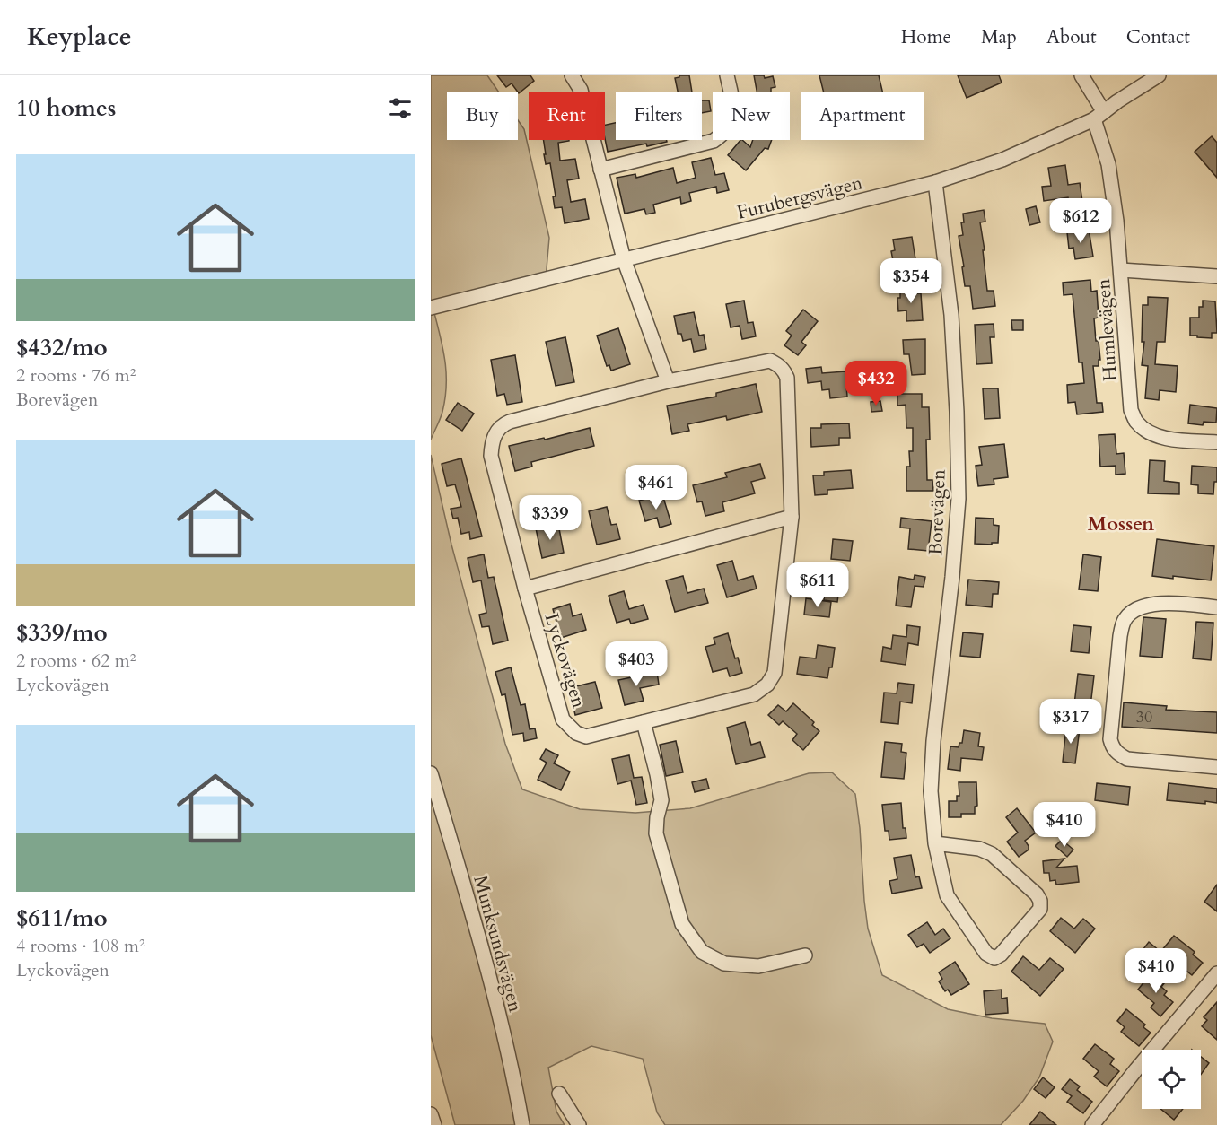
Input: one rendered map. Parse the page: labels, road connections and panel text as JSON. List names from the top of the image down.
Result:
{
  "streets": {
    "street": [
      "Furubergsvägen",
      "Humlevägen",
      "Borevägen",
      "Lyckovägen",
      "Munksundsvägen"
    ]
  },
  "crossings": [
    ["Furubergsvägen", "Humlevägen"],
    ["Furubergsvägen", "Borevägen"]
  ],
  "districts": ["Mossen"],
  "house_numbers": ["30"],
  "page": {
    "header": "Keyplace",
    "nav": [
      "Home",
      "Map",
      "About",
      "Contact"
    ],
    "heading": "10 homes",
    "chip": [
      "Buy",
      "Rent",
      "Filters",
      "New",
      "Apartment"
    ],
    "list": [
      {
        "name": "$432/mo",
        "note": "2 rooms · 76 m² · Borevägen"
      },
      {
        "name": "$339/mo",
        "note": "2 rooms · 62 m² · Lyckovägen"
      },
      {
        "name": "$611/mo",
        "note": "4 rooms · 108 m² · Lyckovägen"
      }
    ],
    "price": [
      "$612",
      "$354",
      "$432",
      "$461",
      "$339",
      "$611",
      "$403",
      "$317",
      "$410",
      "$410"
    ]
  }
}
